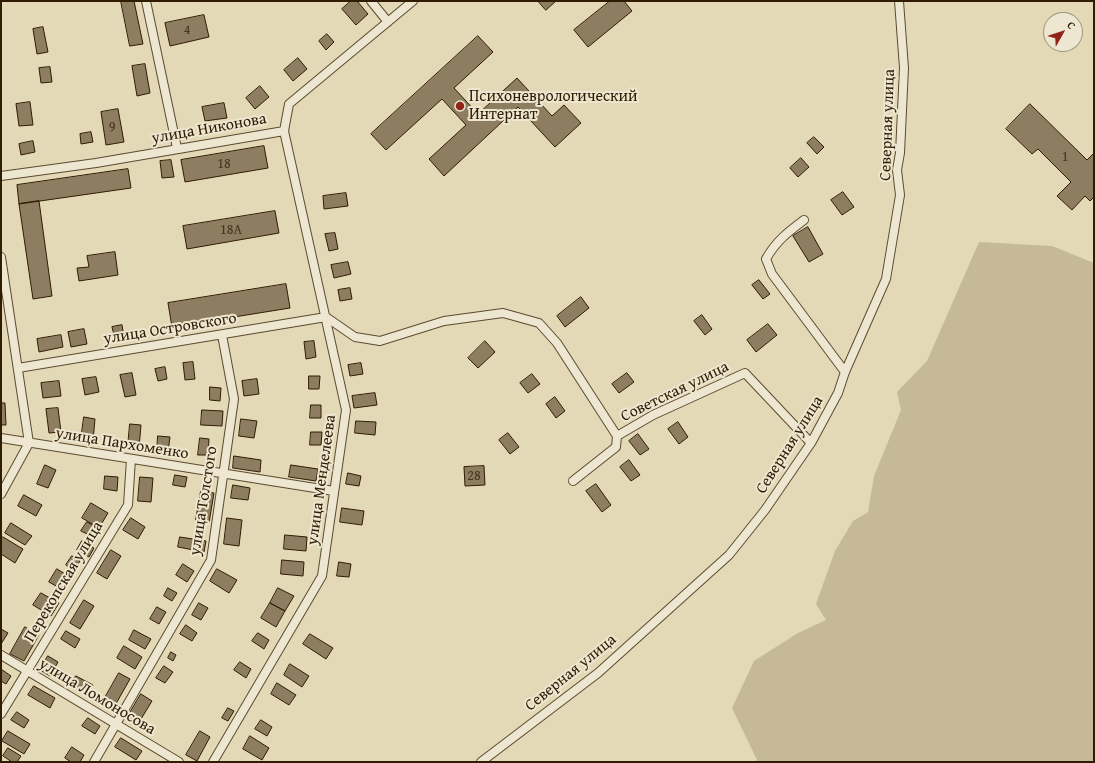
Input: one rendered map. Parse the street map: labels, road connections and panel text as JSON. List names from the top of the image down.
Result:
{
  "streets": {
    "street": [
      "Северная улица",
      "улица Никонова",
      "улица Островского",
      "Советская улица",
      "улица Пархоменко",
      "улица Менделеева",
      "улица Толстого",
      "Перекопская улица",
      "улица Ломоносова"
    ]
  },
  "crossings": [
    ["Северная улица", "Советская улица"],
    ["улица Никонова", "улица Менделеева"],
    ["улица Островского", "Советская улица"],
    ["улица Островского", "улица Менделеева"],
    ["улица Островского", "улица Толстого"],
    ["Советская улица", "улица Менделеева"],
    ["улица Пархоменко", "улица Менделеева"],
    ["улица Пархоменко", "улица Толстого"],
    ["улица Пархоменко", "Перекопская улица"],
    ["улица Толстого", "улица Ломоносова"],
    ["Перекопская улица", "улица Ломоносова"]
  ],
  "places": ["Психоневрологический Интернат"],
  "house_numbers": [
    "4",
    "9",
    "1",
    "18",
    "18А",
    "28"
  ],
  "north": "top right"
}
